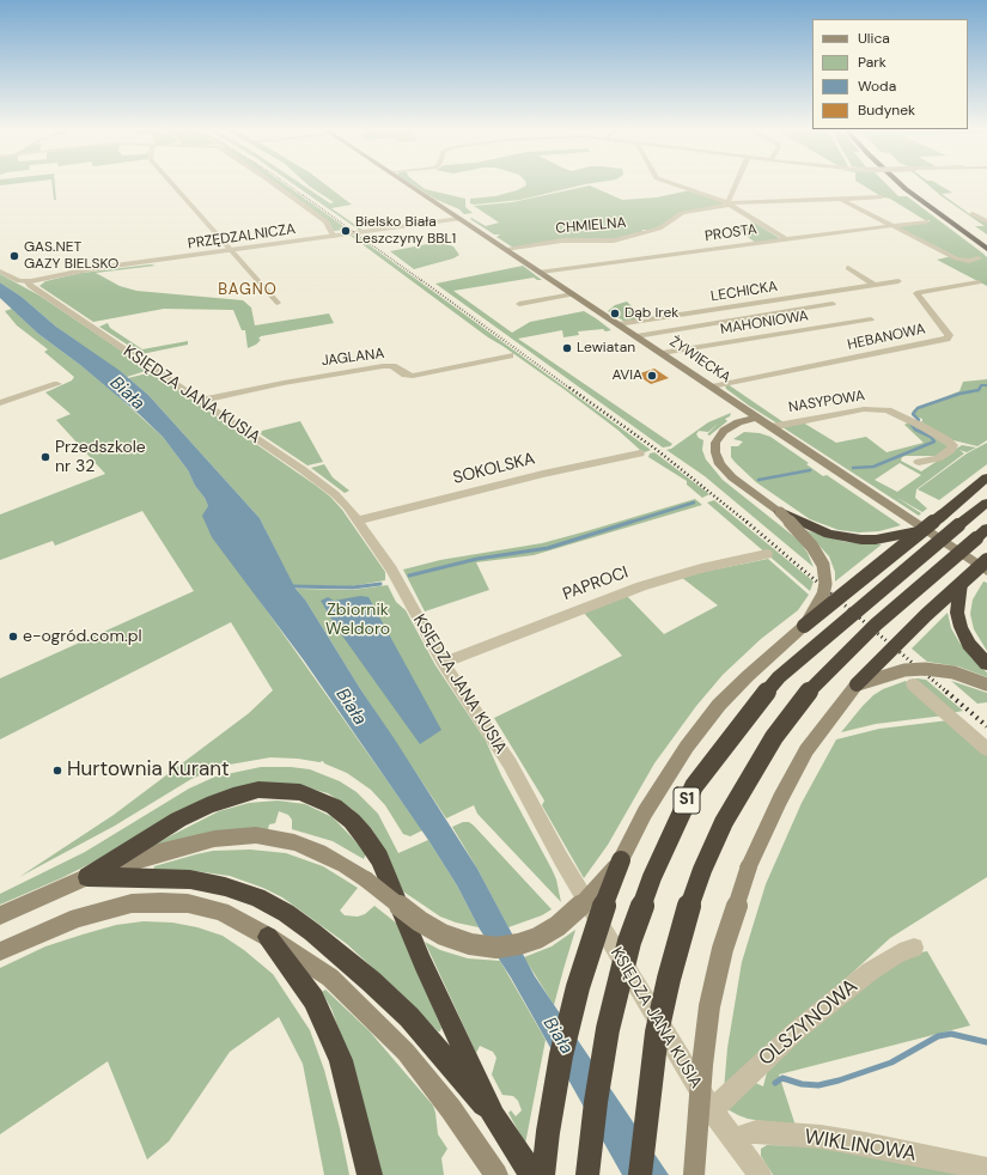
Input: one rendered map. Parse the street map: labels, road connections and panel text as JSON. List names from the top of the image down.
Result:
{
  "streets": {
    "highway": ["S1"],
    "main road": ["ŻYWIECKA"],
    "street": [
      "CHMIELNA",
      "PROSTA",
      "PRZĘDZALNICZA",
      "LECHICKA",
      "MAHONIOWA",
      "HEBANOWA",
      "JAGLANA",
      "KSIĘDZA JANA KUSIA",
      "NASYPOWA",
      "SOKOLSKA",
      "PAPROCI",
      "OLSZYNOWA",
      "WIKLINOWA"
    ]
  },
  "crossings": [
    ["CHMIELNA", "ŻYWIECKA"],
    ["PROSTA", "ŻYWIECKA"],
    ["PRZĘDZALNICZA", "ŻYWIECKA"],
    ["PRZĘDZALNICZA", "KSIĘDZA JANA KUSIA"],
    ["LECHICKA", "ŻYWIECKA"],
    ["MAHONIOWA", "ŻYWIECKA"],
    ["HEBANOWA", "ŻYWIECKA"],
    ["JAGLANA", "KSIĘDZA JANA KUSIA"],
    ["ŻYWIECKA", "NASYPOWA"],
    ["KSIĘDZA JANA KUSIA", "SOKOLSKA"],
    ["KSIĘDZA JANA KUSIA", "PAPROCI"],
    ["KSIĘDZA JANA KUSIA", "OLSZYNOWA"],
    ["KSIĘDZA JANA KUSIA", "WIKLINOWA"]
  ],
  "districts": ["BAGNO"],
  "water": ["Biała"],
  "parks": ["Zbiornik Weldoro"],
  "places": [
    "Bielsko Biała Leszczyny BBL1",
    "GAS.NET GAZY BIELSKO",
    "Dąb Irek",
    "Lewiatan",
    "AVIA",
    "Przedszkole nr 32",
    "e-ogród.com.pl",
    "Hurtownia Kurant"
  ],
  "legend": [
    "Ulica",
    "Park",
    "Woda",
    "Budynek"
  ]
}
